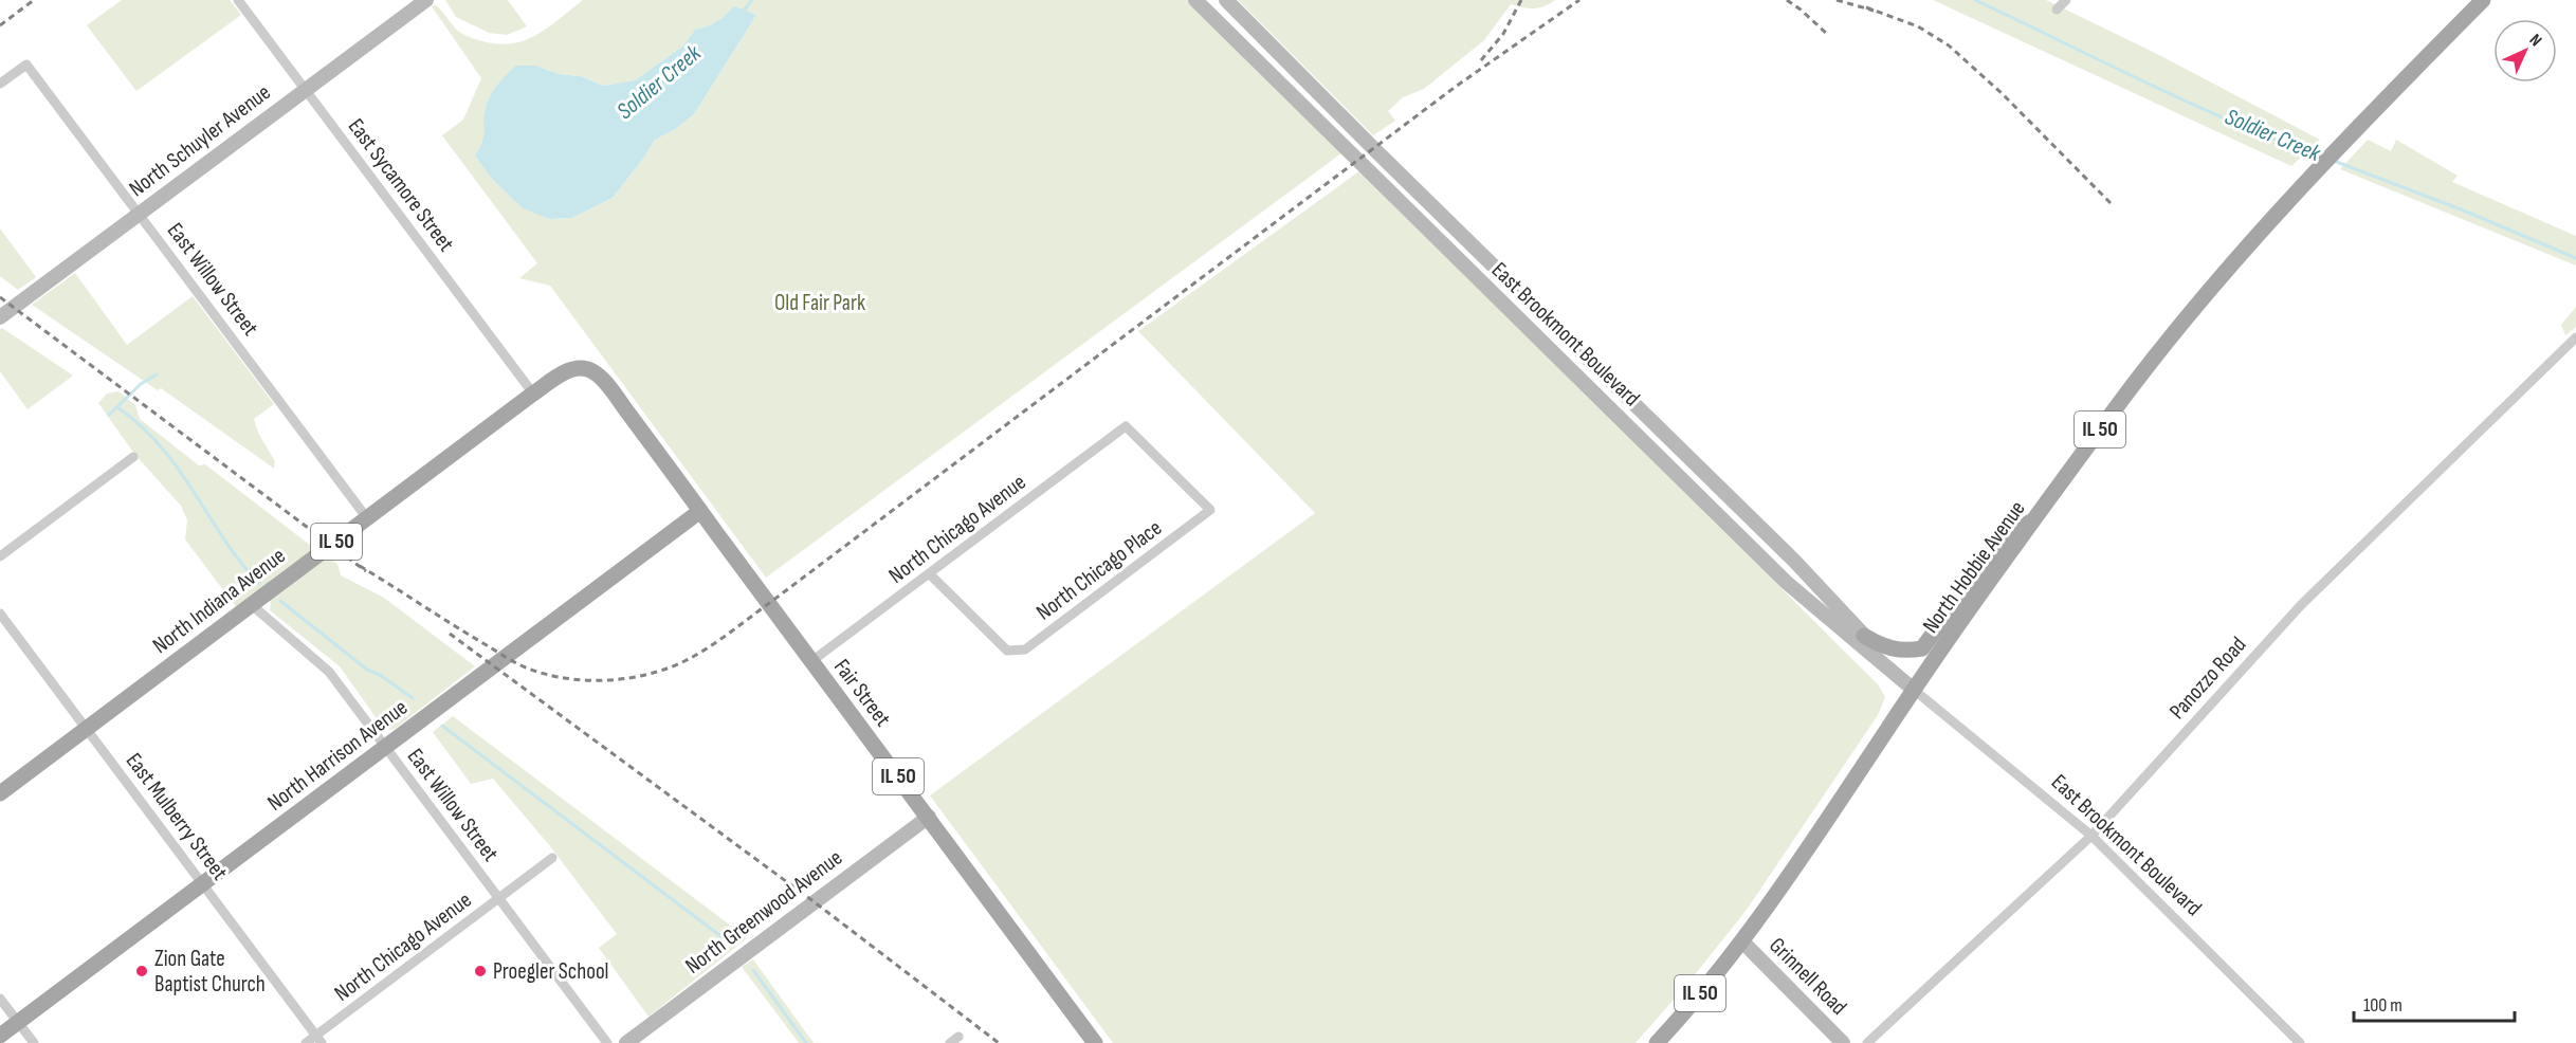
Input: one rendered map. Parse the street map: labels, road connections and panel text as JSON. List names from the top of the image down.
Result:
{
  "streets": {
    "main road": [
      "North Schuyler Avenue",
      "East Brookmont Boulevard",
      "IL 50",
      "North Hobbie Avenue",
      "North Indiana Avenue",
      "Fair Street",
      "North Harrison Avenue",
      "North Greenwood Avenue",
      "Grinnell Road"
    ],
    "street": [
      "East Sycamore Street",
      "East Willow Street",
      "North Chicago Avenue",
      "North Chicago Place",
      "Panozzo Road",
      "East Mulberry Street"
    ]
  },
  "crossings": [
    ["North Schuyler Avenue", "East Sycamore Street"],
    ["North Schuyler Avenue", "East Willow Street"],
    ["East Sycamore Street", "North Indiana Avenue"],
    ["East Willow Street", "North Chicago Avenue"],
    ["East Willow Street", "North Indiana Avenue"],
    ["East Willow Street", "North Harrison Avenue"],
    ["East Brookmont Boulevard", "North Hobbie Avenue"],
    ["East Brookmont Boulevard", "Panozzo Road"],
    ["North Chicago Avenue", "North Chicago Place"],
    ["North Chicago Avenue", "Fair Street"],
    ["North Chicago Avenue", "East Mulberry Street"],
    ["North Hobbie Avenue", "Grinnell Road"],
    ["North Indiana Avenue", "Fair Street"],
    ["North Indiana Avenue", "East Mulberry Street"],
    ["Fair Street", "North Harrison Avenue"],
    ["Fair Street", "North Greenwood Avenue"],
    ["North Harrison Avenue", "East Mulberry Street"]
  ],
  "water": ["Soldier Creek"],
  "parks": ["Old Fair Park"],
  "places": ["Zion Gate Baptist Church", "Proegler School"],
  "scale_bar": "100 m",
  "north": "top right"
}
